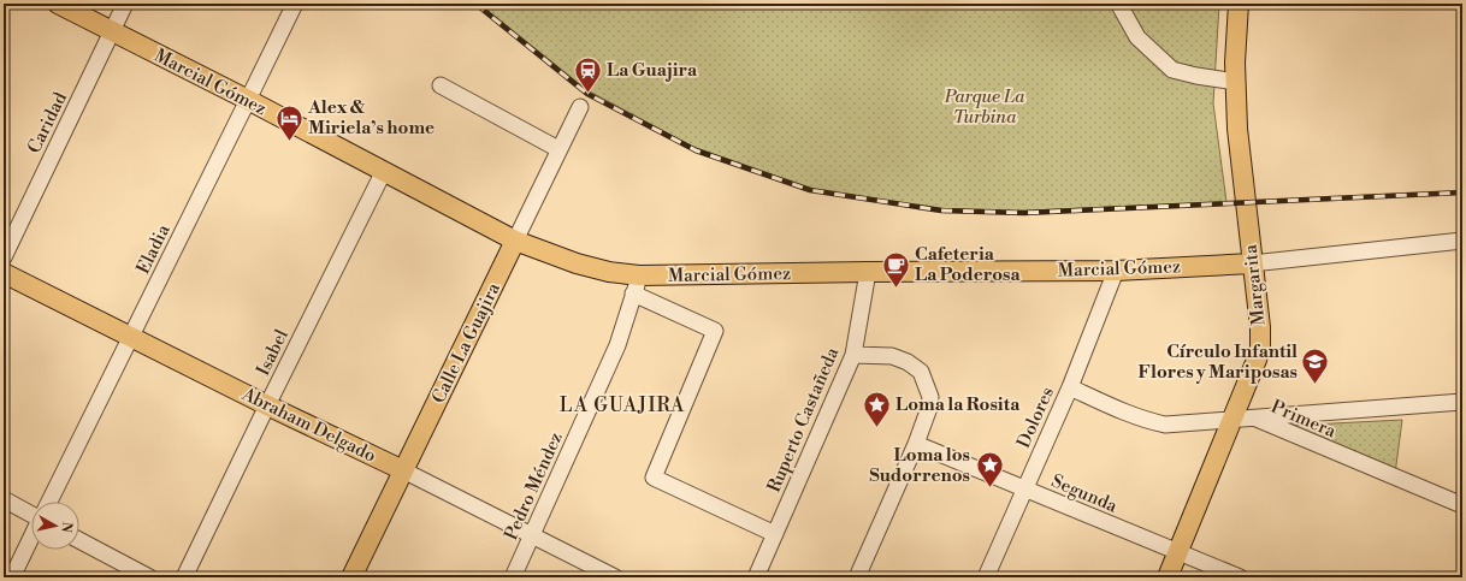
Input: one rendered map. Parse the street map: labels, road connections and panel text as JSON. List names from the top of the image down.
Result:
{
  "streets": {
    "main road": [
      "Marcial Gómez",
      "Margarita",
      "Calle La Guajira",
      "Abraham Delgado"
    ],
    "street": [
      "Caridad",
      "Eladia",
      "Isabel",
      "Dolores",
      "Primera",
      "Ruperto Castañeda",
      "Pedro Méndez",
      "Segunda"
    ]
  },
  "crossings": [
    ["Marcial Gómez", "Caridad"],
    ["Marcial Gómez", "Eladia"],
    ["Marcial Gómez", "Margarita"],
    ["Marcial Gómez", "Calle La Guajira"],
    ["Marcial Gómez", "Isabel"],
    ["Marcial Gómez", "Dolores"],
    ["Marcial Gómez", "Ruperto Castañeda"],
    ["Marcial Gómez", "Pedro Méndez"],
    ["Eladia", "Abraham Delgado"],
    ["Margarita", "Primera"],
    ["Margarita", "Segunda"],
    ["Calle La Guajira", "Abraham Delgado"],
    ["Isabel", "Abraham Delgado"],
    ["Dolores", "Primera"],
    ["Dolores", "Segunda"],
    ["Abraham Delgado", "Pedro Méndez"]
  ],
  "districts": ["LA GUAJIRA"],
  "parks": ["Parque La Turbina"],
  "places": {
    "station": ["La Guajira"],
    "hotel": ["Alex & Miriela’s home"],
    "cafe": ["Cafeteria La Poderosa"],
    "school or university": ["Círculo Infantil Flores y Mariposas"],
    "place": ["Loma la Rosita", "Loma los Sudorrenos"]
  },
  "north": "right"
}
